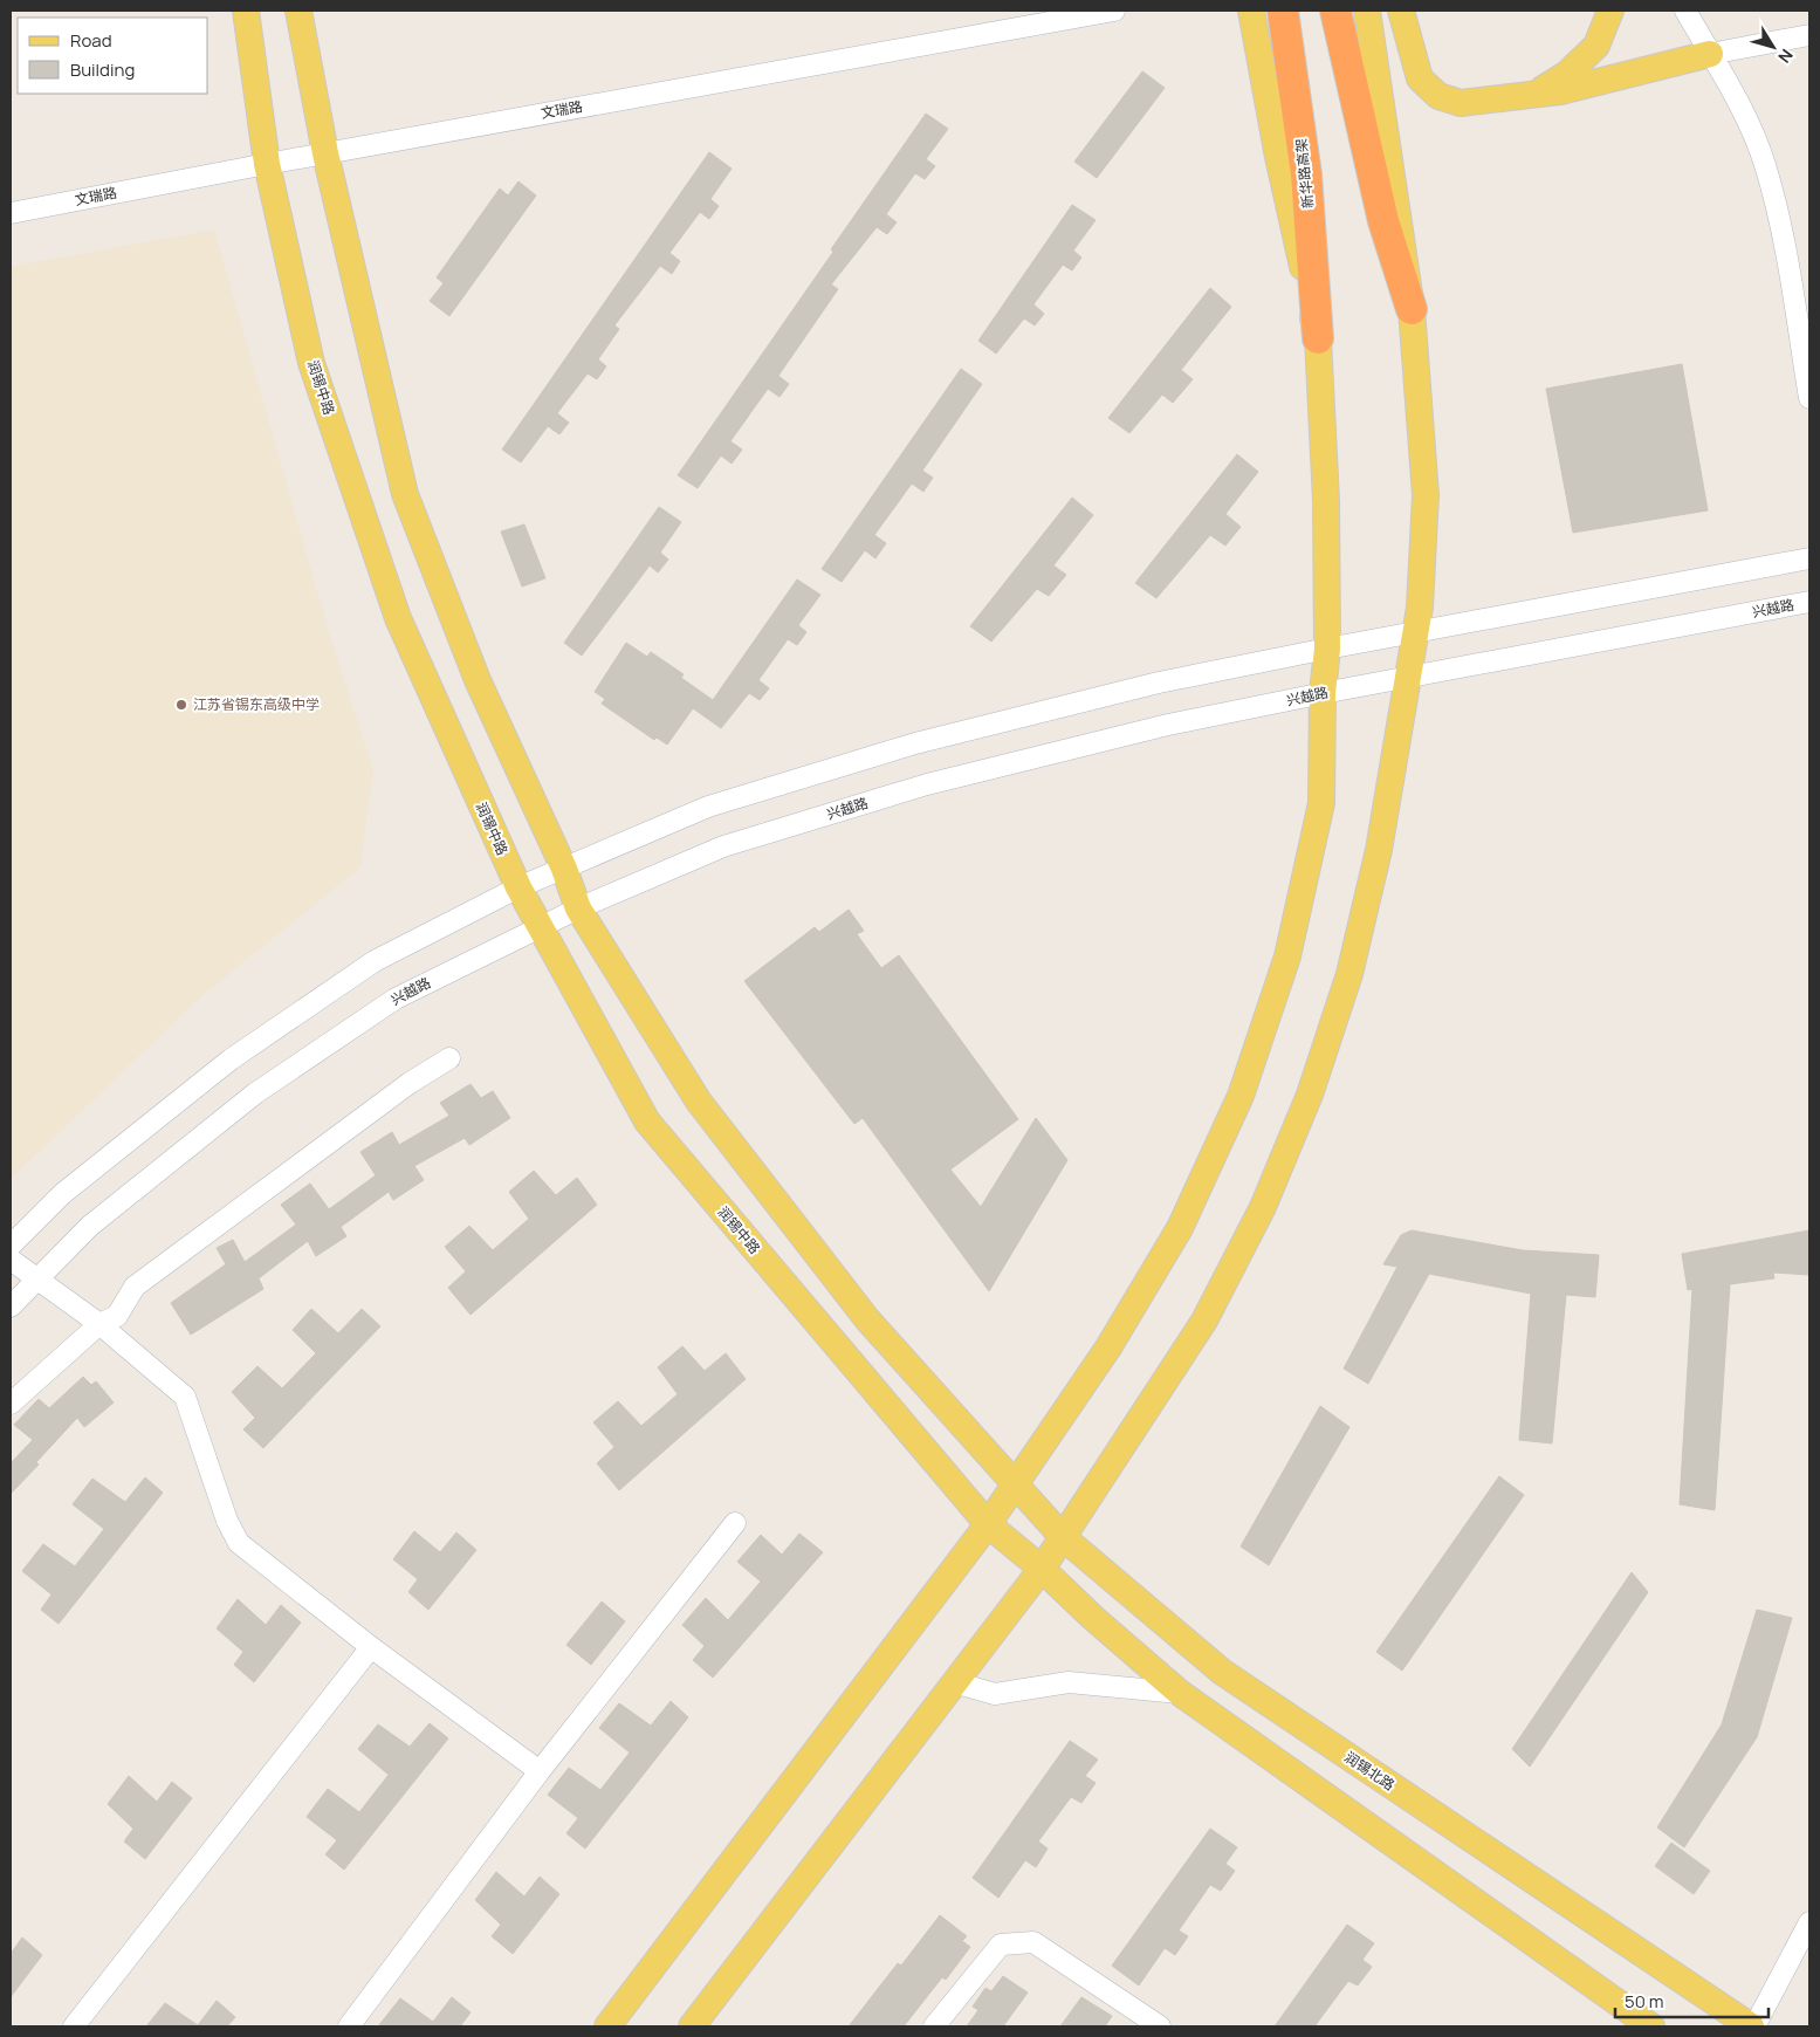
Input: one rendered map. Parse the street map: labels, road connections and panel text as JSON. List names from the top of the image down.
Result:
{
  "streets": {
    "highway": ["新华路高架"],
    "main road": ["润锡中路", "润锡北路"],
    "street": ["文瑞路", "兴越路"]
  },
  "crossings": [
    ["文瑞路", "润锡中路"],
    ["润锡中路", "兴越路"]
  ],
  "places": ["江苏省锡东高级中学"],
  "legend": ["Road", "Building"],
  "scale_bar": "50 m",
  "north": "bottom right"
}
